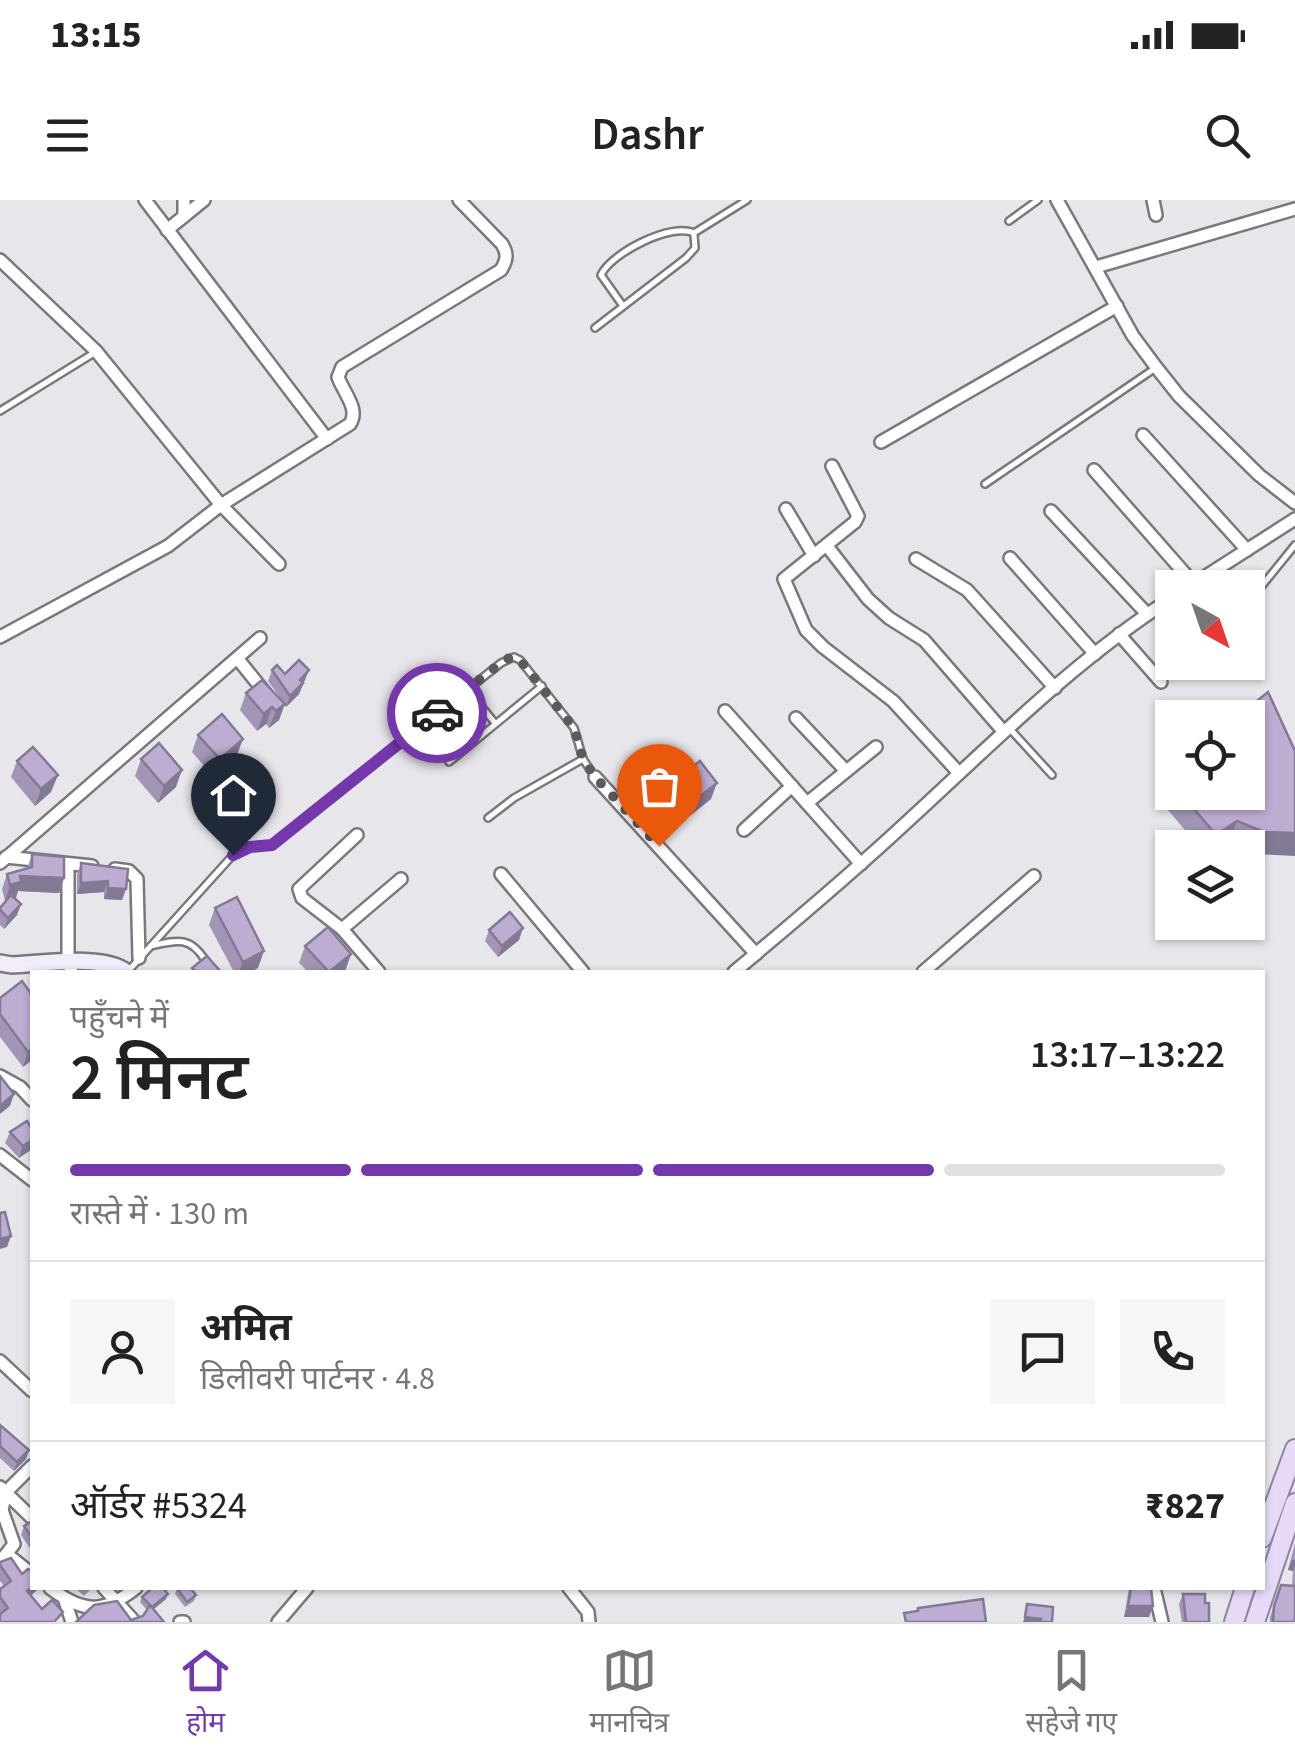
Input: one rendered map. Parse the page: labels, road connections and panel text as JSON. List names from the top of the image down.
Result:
{
  "north": "bottom right",
  "page": {
    "status": "13:15",
    "header": "Dashr",
    "heading": ["2 मिनट", "पहुँचने में", "13:17–13:22"],
    "panel": [
      "अमित",
      "डिलीवरी पार्टनर · 4.8",
      "ऑर्डर #5324",
      "₹827"
    ],
    "bar": "रास्ते में · 130 m",
    "tabs": ["होम", "मानचित्र", "सहेजे गए"]
  }
}
